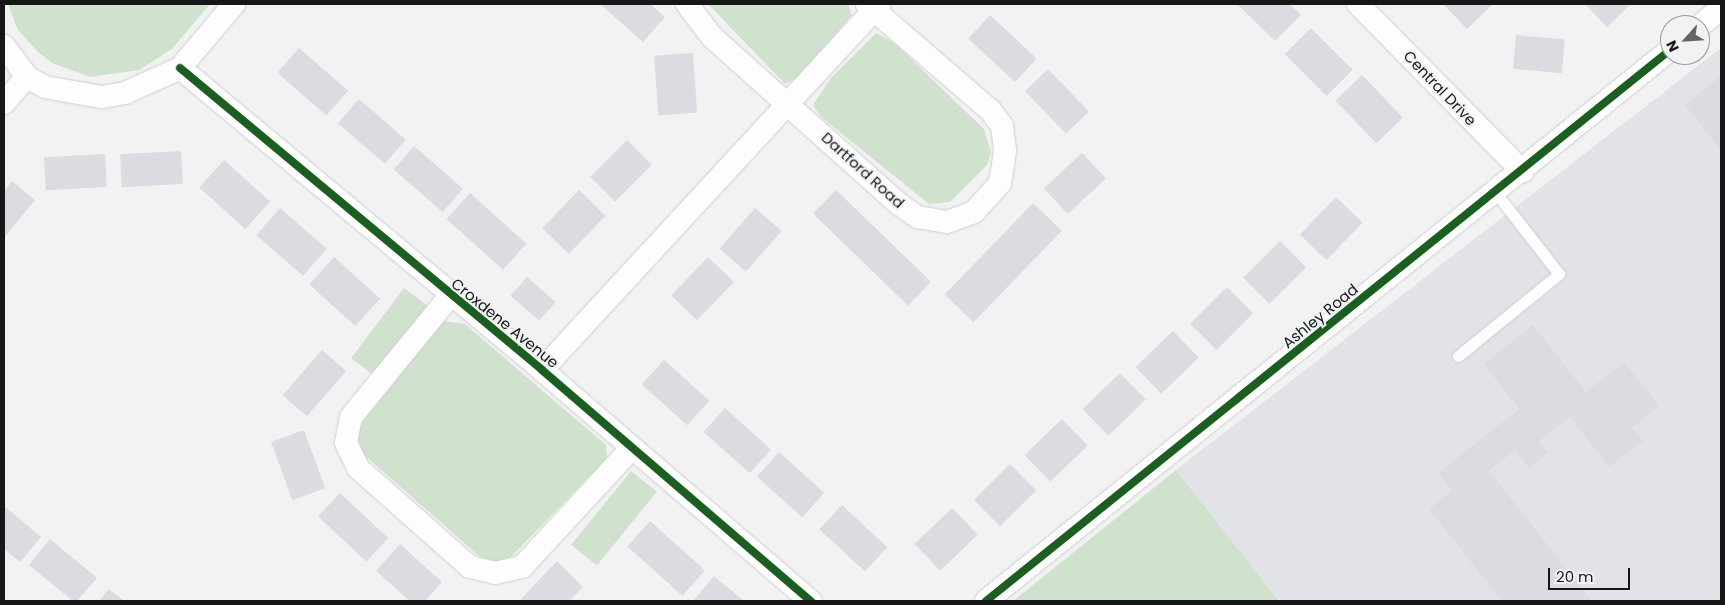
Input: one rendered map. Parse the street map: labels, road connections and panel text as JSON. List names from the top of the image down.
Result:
{
  "streets": {
    "street": [
      "Central Drive",
      "Dartford Road",
      "Ashley Road",
      "Croxdene Avenue"
    ]
  },
  "crossings": [
    ["Central Drive", "Ashley Road"],
    ["Dartford Road", "Croxdene Avenue"]
  ],
  "scale_bar": "20 m",
  "north": "bottom left"
}
